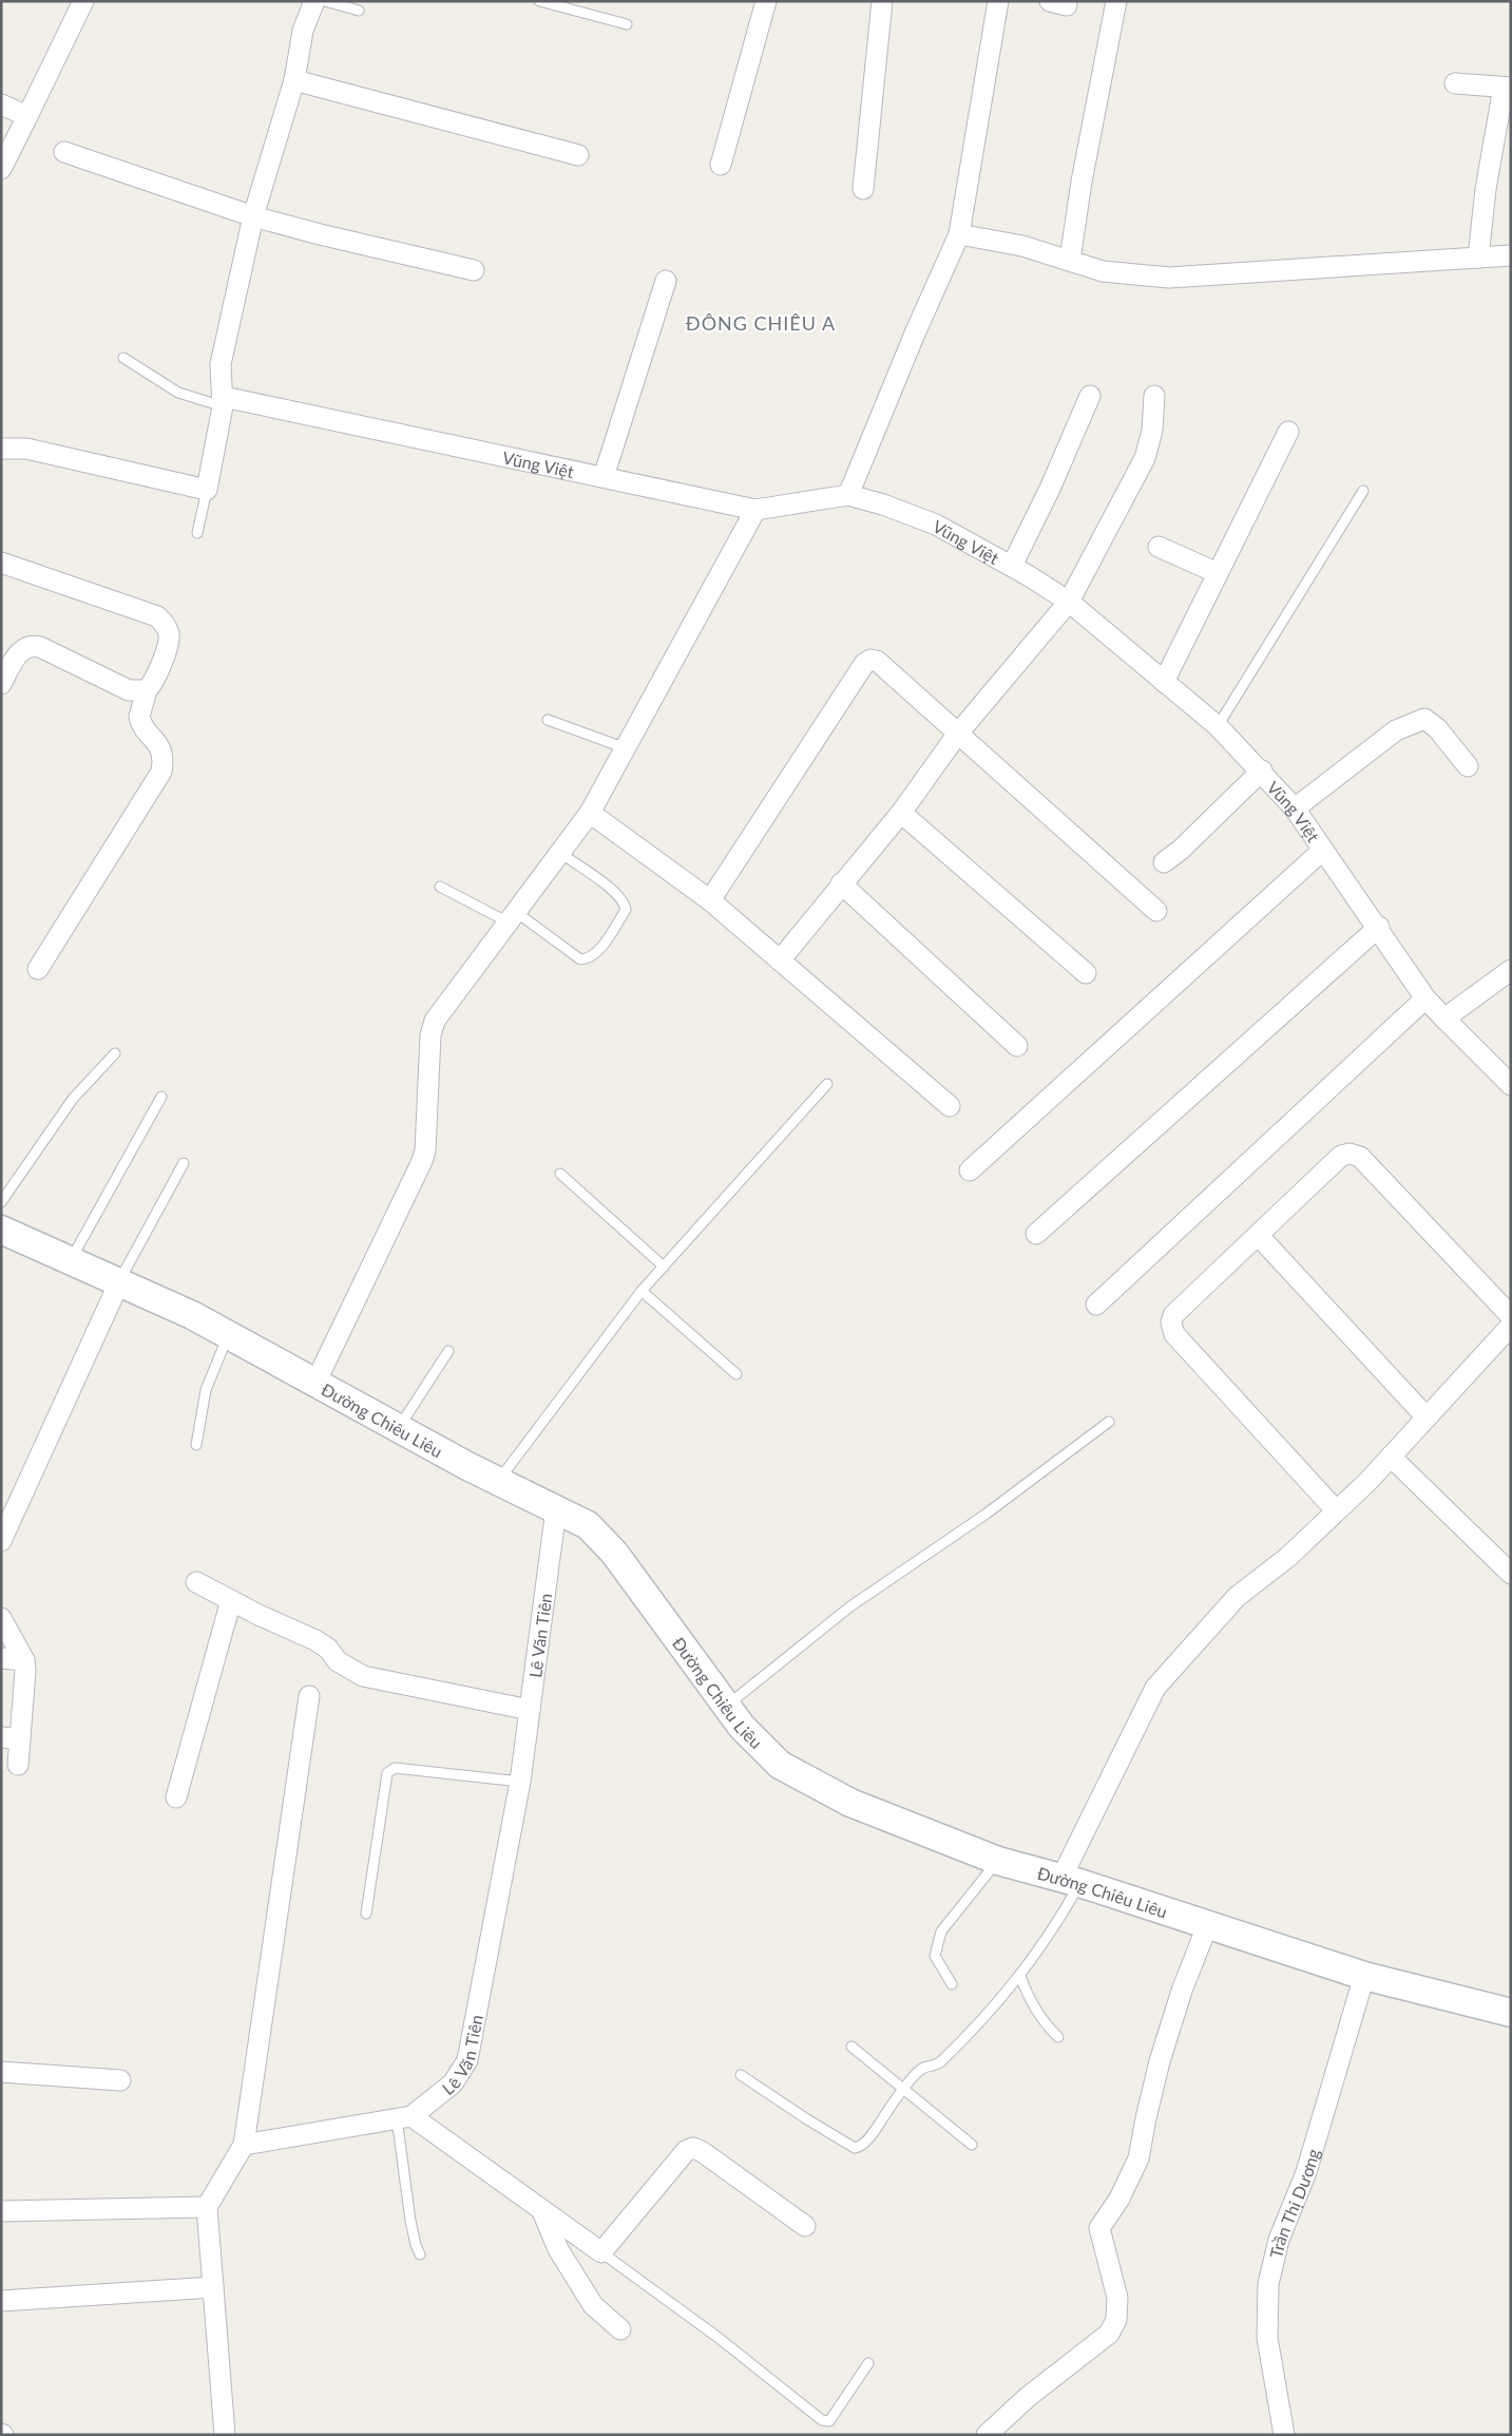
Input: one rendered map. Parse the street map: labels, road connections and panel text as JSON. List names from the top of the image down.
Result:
{
  "streets": {
    "street": [
      "Vũng Việt",
      "Đường Chiêu Liêu",
      "Lê Văn Tiên",
      "Trần Thị Dương"
    ]
  },
  "crossings": [
    ["Đường Chiêu Liêu", "Lê Văn Tiên"],
    ["Đường Chiêu Liêu", "Trần Thị Dương"]
  ],
  "districts": ["ĐÔNG CHIÊU A"]
}
